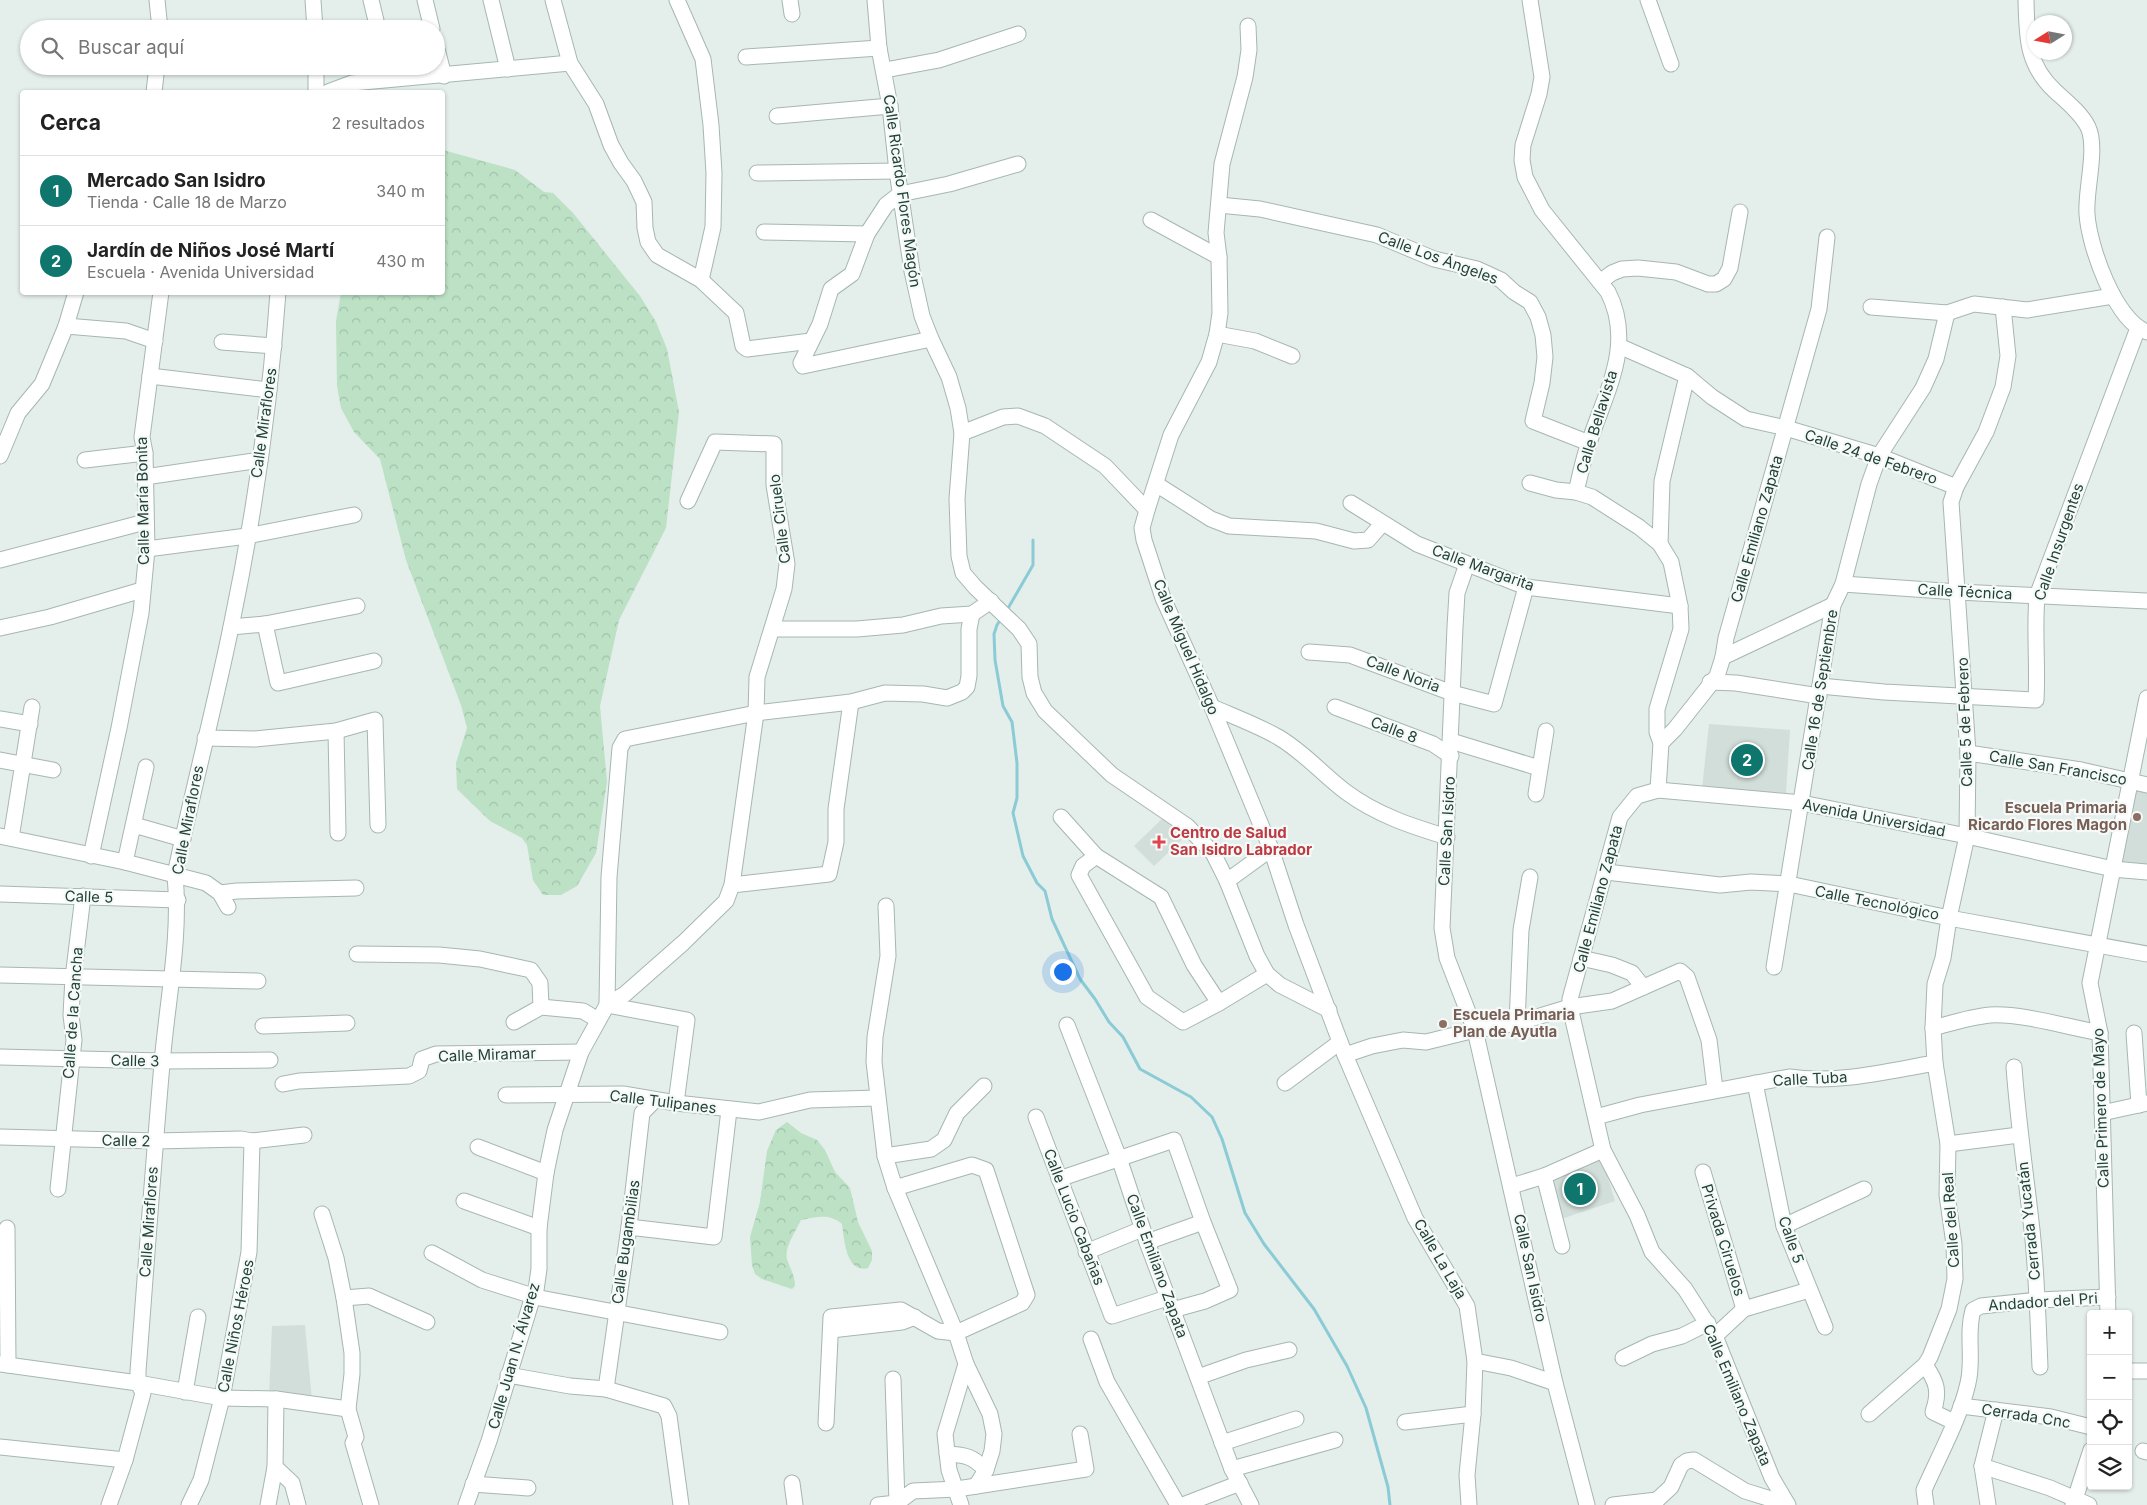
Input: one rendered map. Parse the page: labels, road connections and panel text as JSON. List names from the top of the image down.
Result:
{
  "streets": {
    "street": [
      "Calle Ricardo Flores Magón",
      "Calle Los Ángeles",
      "Calle Bellavista",
      "Calle Miraflores",
      "Calle 24 de Febrero",
      "Calle María Bonita",
      "Calle Ciruelo",
      "Calle Emiliano Zapata",
      "Calle Insurgentes",
      "Calle Margarita",
      "Calle Técnica",
      "Calle Miguel Hidalgo",
      "Calle Noria",
      "Calle 16 de Septiembre",
      "Calle 5 de Febrero",
      "Calle 8",
      "Calle San Francisco",
      "Avenida Universidad",
      "Calle San Isidro",
      "Calle 5",
      "Calle Tecnológico",
      "Calle de la Cancha",
      "Calle Miramar",
      "Calle 3",
      "Calle Tuba",
      "Calle Tulipanes",
      "Calle Primero de Mayo",
      "Calle 2",
      "Calle Lucio Cabañas",
      "Calle del Real",
      "Cerrada Yucatán",
      "Privada Ciruelos",
      "Calle Bugambilias",
      "Calle La Laja",
      "Andador del Pri",
      "Calle Niños Héroes",
      "Calle Juan N. Álvarez",
      "Cerrada Cnc"
    ]
  },
  "crossings": [
    ["Calle Los Ángeles", "Calle Bellavista"],
    ["Calle Los Ángeles", "Calle Miguel Hidalgo"],
    ["Calle Bellavista", "Calle Emiliano Zapata"],
    ["Calle Bellavista", "Calle Margarita"],
    ["Calle Miraflores", "Calle 5"],
    ["Calle Miraflores", "Calle 3"],
    ["Calle Miraflores", "Calle 2"],
    ["Calle 24 de Febrero", "Calle Emiliano Zapata"],
    ["Calle 24 de Febrero", "Calle 16 de Septiembre"],
    ["Calle 24 de Febrero", "Calle 5 de Febrero"],
    ["Calle Emiliano Zapata", "Calle Insurgentes"],
    ["Calle Emiliano Zapata", "Avenida Universidad"],
    ["Calle Emiliano Zapata", "Calle Tecnológico"],
    ["Calle Emiliano Zapata", "Calle Tuba"],
    ["Calle Emiliano Zapata", "Calle Lucio Cabañas"],
    ["Calle Insurgentes", "Calle Técnica"],
    ["Calle Insurgentes", "Calle 16 de Septiembre"],
    ["Calle Insurgentes", "Calle 5 de Febrero"],
    ["Calle Margarita", "Calle Noria"],
    ["Calle Margarita", "Calle San Isidro"],
    ["Calle Técnica", "Calle 16 de Septiembre"],
    ["Calle Técnica", "Calle 5 de Febrero"],
    ["Calle Miguel Hidalgo", "Calle La Laja"],
    ["Calle Noria", "Calle San Isidro"],
    ["Calle 16 de Septiembre", "Avenida Universidad"],
    ["Calle 16 de Septiembre", "Calle Tecnológico"],
    ["Calle 5 de Febrero", "Calle San Francisco"],
    ["Calle 5 de Febrero", "Avenida Universidad"],
    ["Calle 5 de Febrero", "Calle Tecnológico"],
    ["Calle 5 de Febrero", "Calle Tuba"],
    ["Calle 5 de Febrero", "Calle del Real"],
    ["Calle 8", "Calle San Isidro"],
    ["Calle San Francisco", "Calle Primero de Mayo"],
    ["Avenida Universidad", "Calle Primero de Mayo"],
    ["Calle 5", "Calle de la Cancha"],
    ["Calle 5", "Calle Tuba"],
    ["Calle Tecnológico", "Calle Primero de Mayo"],
    ["Calle de la Cancha", "Calle 3"],
    ["Calle de la Cancha", "Calle 2"],
    ["Calle Miramar", "Calle Juan N. Álvarez"],
    ["Calle Tulipanes", "Calle Bugambilias"],
    ["Calle Tulipanes", "Calle Juan N. Álvarez"],
    ["Calle Primero de Mayo", "Andador del Pri"],
    ["Calle 2", "Calle Niños Héroes"],
    ["Cerrada Yucatán", "Andador del Pri"],
    ["Andador del Pri", "Cerrada Cnc"]
  ],
  "places": {
    "other": ["Escuela Primaria Ricardo Flores Magon", "Escuela Primaria Plan de Ayutla"],
    "health": ["Centro de Salud San Isidro Labrador"]
  },
  "north": "left",
  "page": {
    "search": "Buscar aquí",
    "heading": ["Cerca", "2 resultados"],
    "list": [
      {
        "mark": "1",
        "name": "Mercado San Isidro",
        "note": "Tienda · Calle 18 de Marzo",
        "value": "340 m"
      },
      {
        "mark": "2",
        "name": "Jardín de Niños José Martí",
        "note": "Escuela · Avenida Universidad",
        "value": "430 m"
      }
    ],
    "pins": ["2", "1"],
    "map_buttons": ["+", "−"]
  }
}
